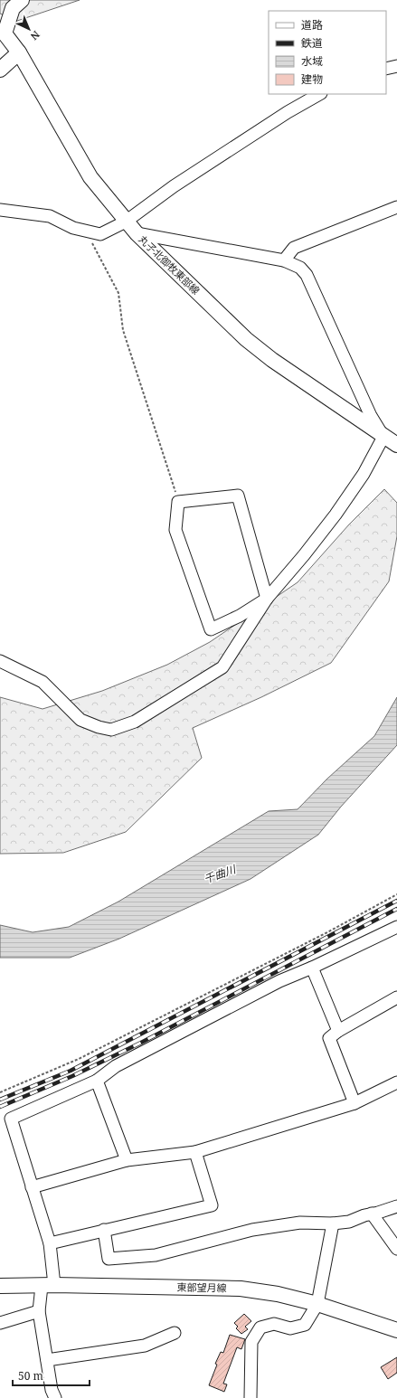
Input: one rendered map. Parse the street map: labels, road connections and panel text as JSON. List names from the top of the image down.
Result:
{
  "streets": {
    "main road": ["丸子北御牧東部線", "東部望月線"]
  },
  "water": ["千曲川"],
  "legend": [
    "道路",
    "鉄道",
    "水域",
    "建物"
  ],
  "scale_bar": "50 m",
  "north": "bottom right"
}
